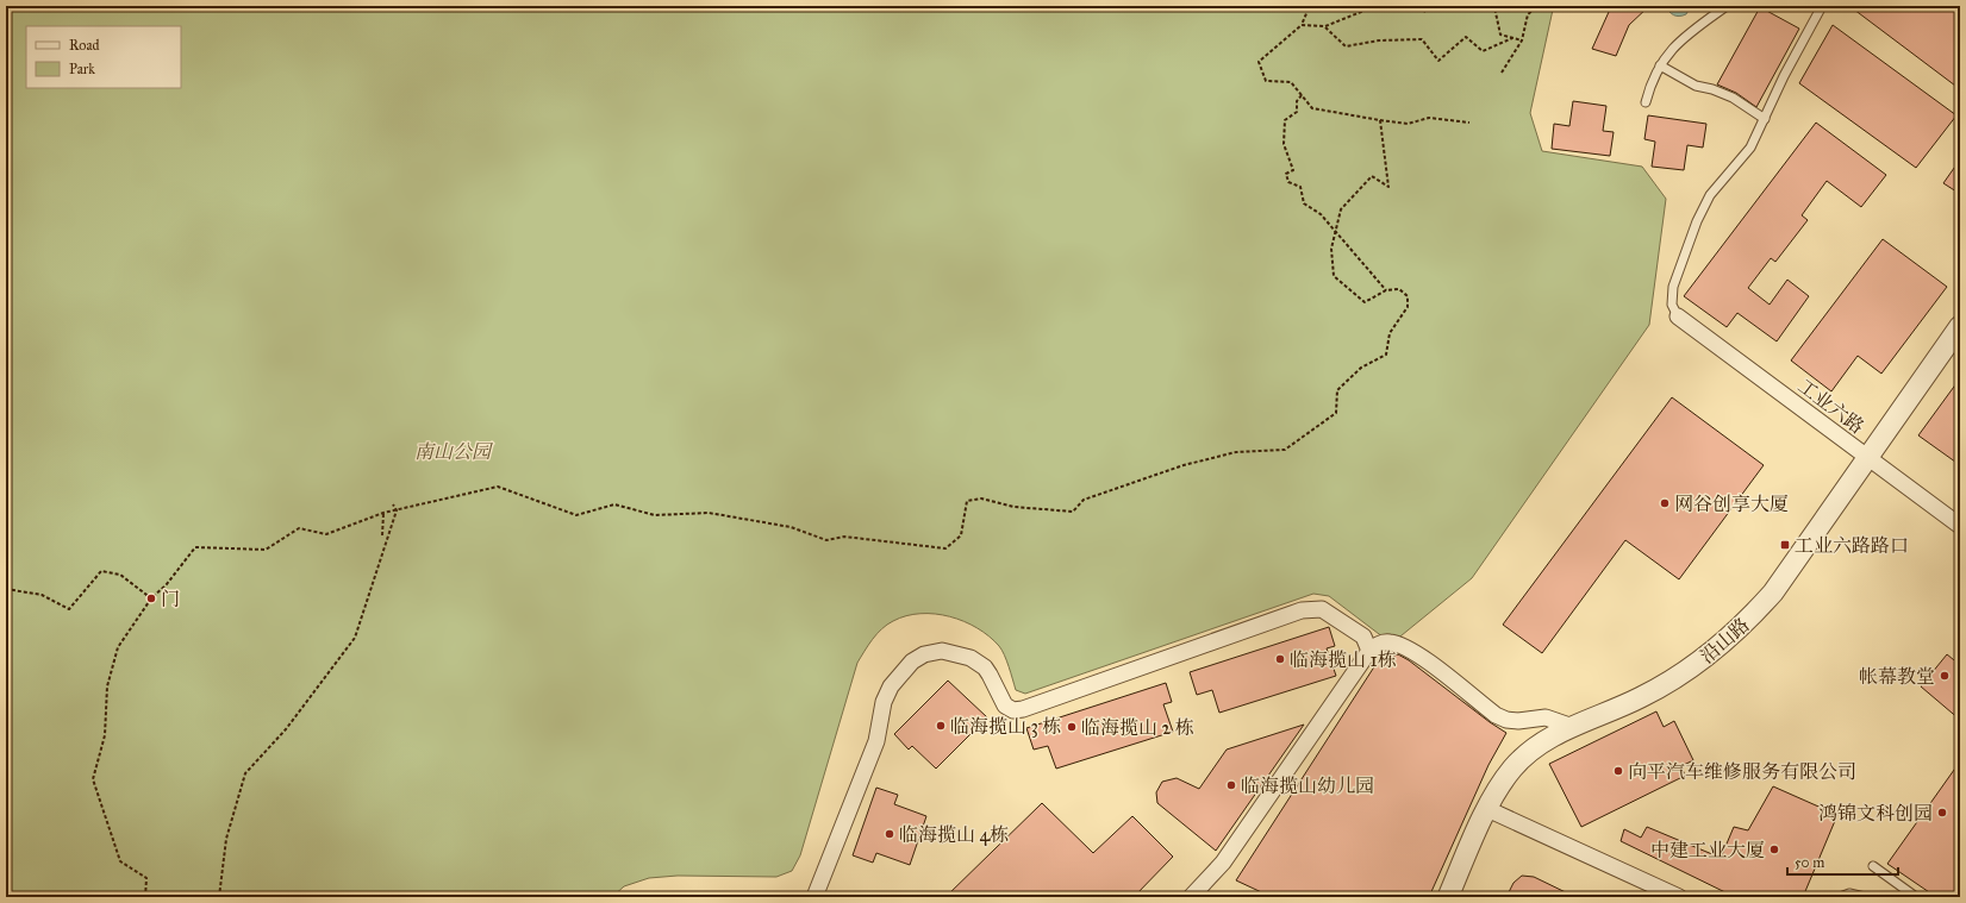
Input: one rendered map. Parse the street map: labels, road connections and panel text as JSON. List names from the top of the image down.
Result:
{
  "streets": {
    "street": ["工业六路", "沿山路"]
  },
  "crossings": [
    ["工业六路", "沿山路"]
  ],
  "parks": ["南山公园"],
  "places": {
    "other": [
      "网谷创享大厦",
      "门",
      "临海揽山 1栋",
      "帐幕教堂",
      "临海揽山 3 栋",
      "临海揽山 2 栋",
      "向平汽车维修服务有限公司",
      "临海揽山幼儿园",
      "鸿锦文科创园",
      "临海揽山 4栋",
      "中建工业大厦"
    ],
    "transit": ["工业六路路口"]
  },
  "legend": ["Road", "Park"],
  "scale_bar": "50 m"
}
